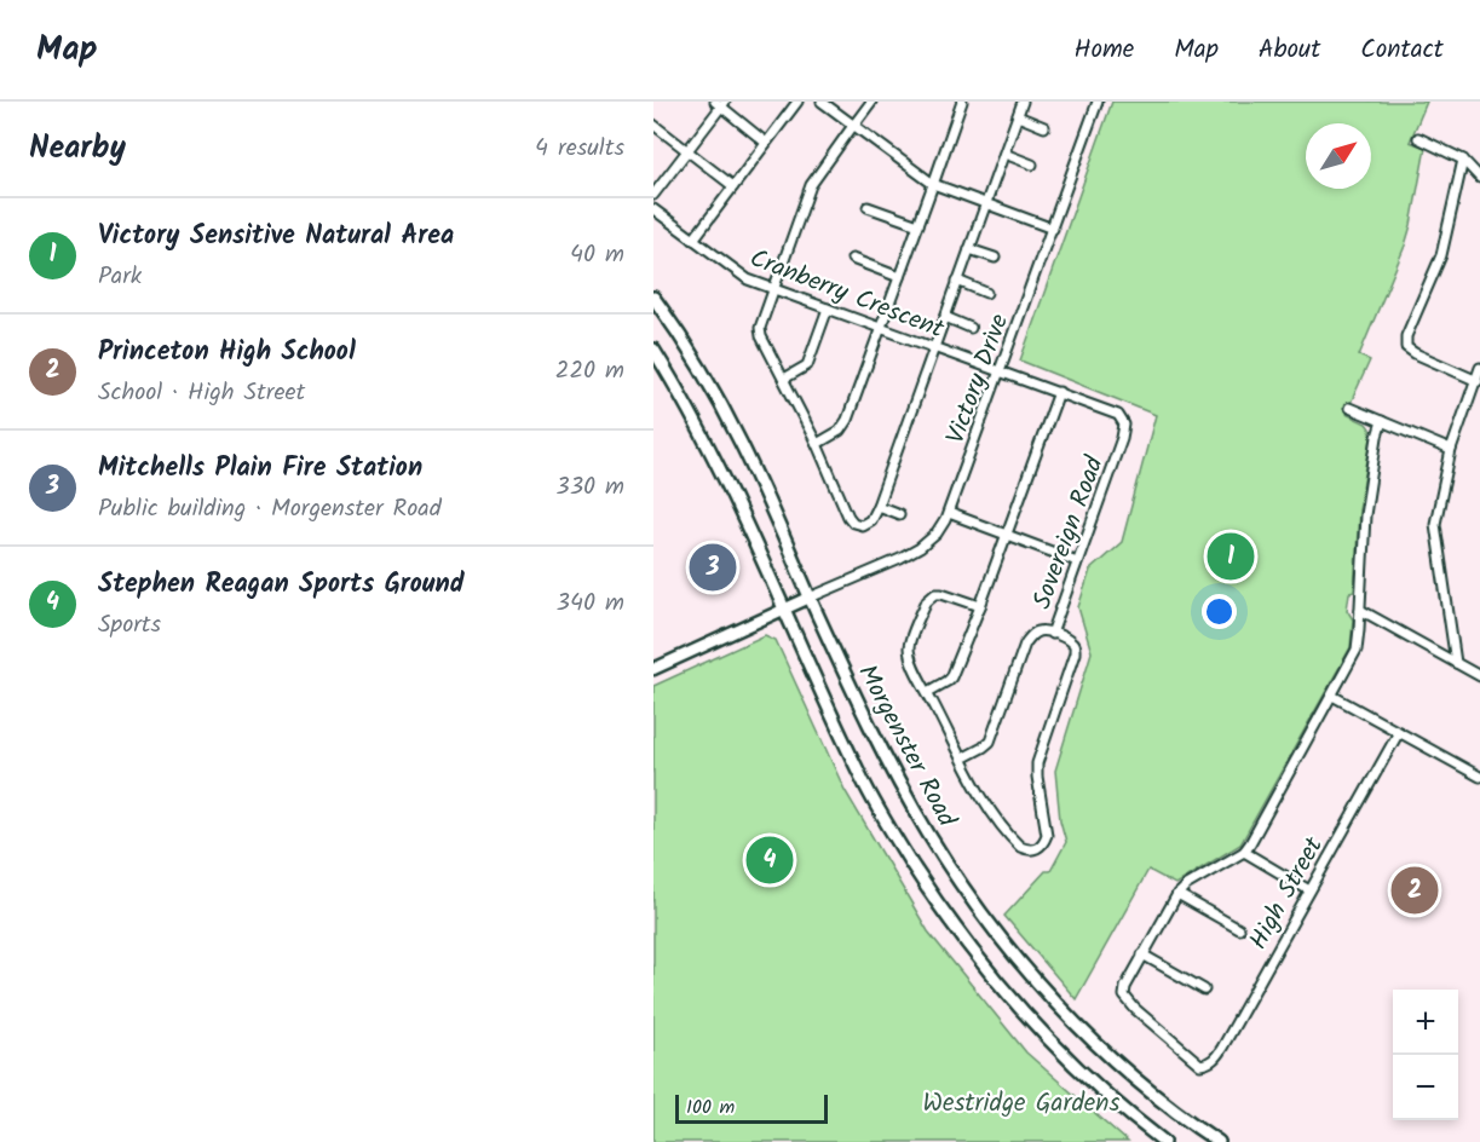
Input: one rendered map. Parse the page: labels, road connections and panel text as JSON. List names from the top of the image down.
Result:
{
  "streets": {
    "main road": ["Morgenster Road"],
    "street": [
      "Cranberry Crescent",
      "Victory Drive",
      "Sovereign Road",
      "High Street"
    ]
  },
  "crossings": [
    ["Cranberry Crescent", "Victory Drive"],
    ["Cranberry Crescent", "Sovereign Road"],
    ["Victory Drive", "Morgenster Road"]
  ],
  "parks": ["Westridge Gardens"],
  "scale_bar": "100 m",
  "north": "top right",
  "page": {
    "header": "Map",
    "nav": [
      "Home",
      "Map",
      "About",
      "Contact"
    ],
    "heading": ["Nearby", "4 results"],
    "list": [
      {
        "mark": "1",
        "name": "Victory Sensitive Natural Area",
        "note": "Park",
        "value": "40 m"
      },
      {
        "mark": "2",
        "name": "Princeton High School",
        "note": "School · High Street",
        "value": "220 m"
      },
      {
        "mark": "3",
        "name": "Mitchells Plain Fire Station",
        "note": "Public building · Morgenster Road",
        "value": "330 m"
      },
      {
        "mark": "4",
        "name": "Stephen Reagan Sports Ground",
        "note": "Sports",
        "value": "340 m"
      }
    ],
    "pins": [
      "1",
      "3",
      "4",
      "2"
    ],
    "map_buttons": ["+", "−"],
    "scale": "100 m"
  }
}
